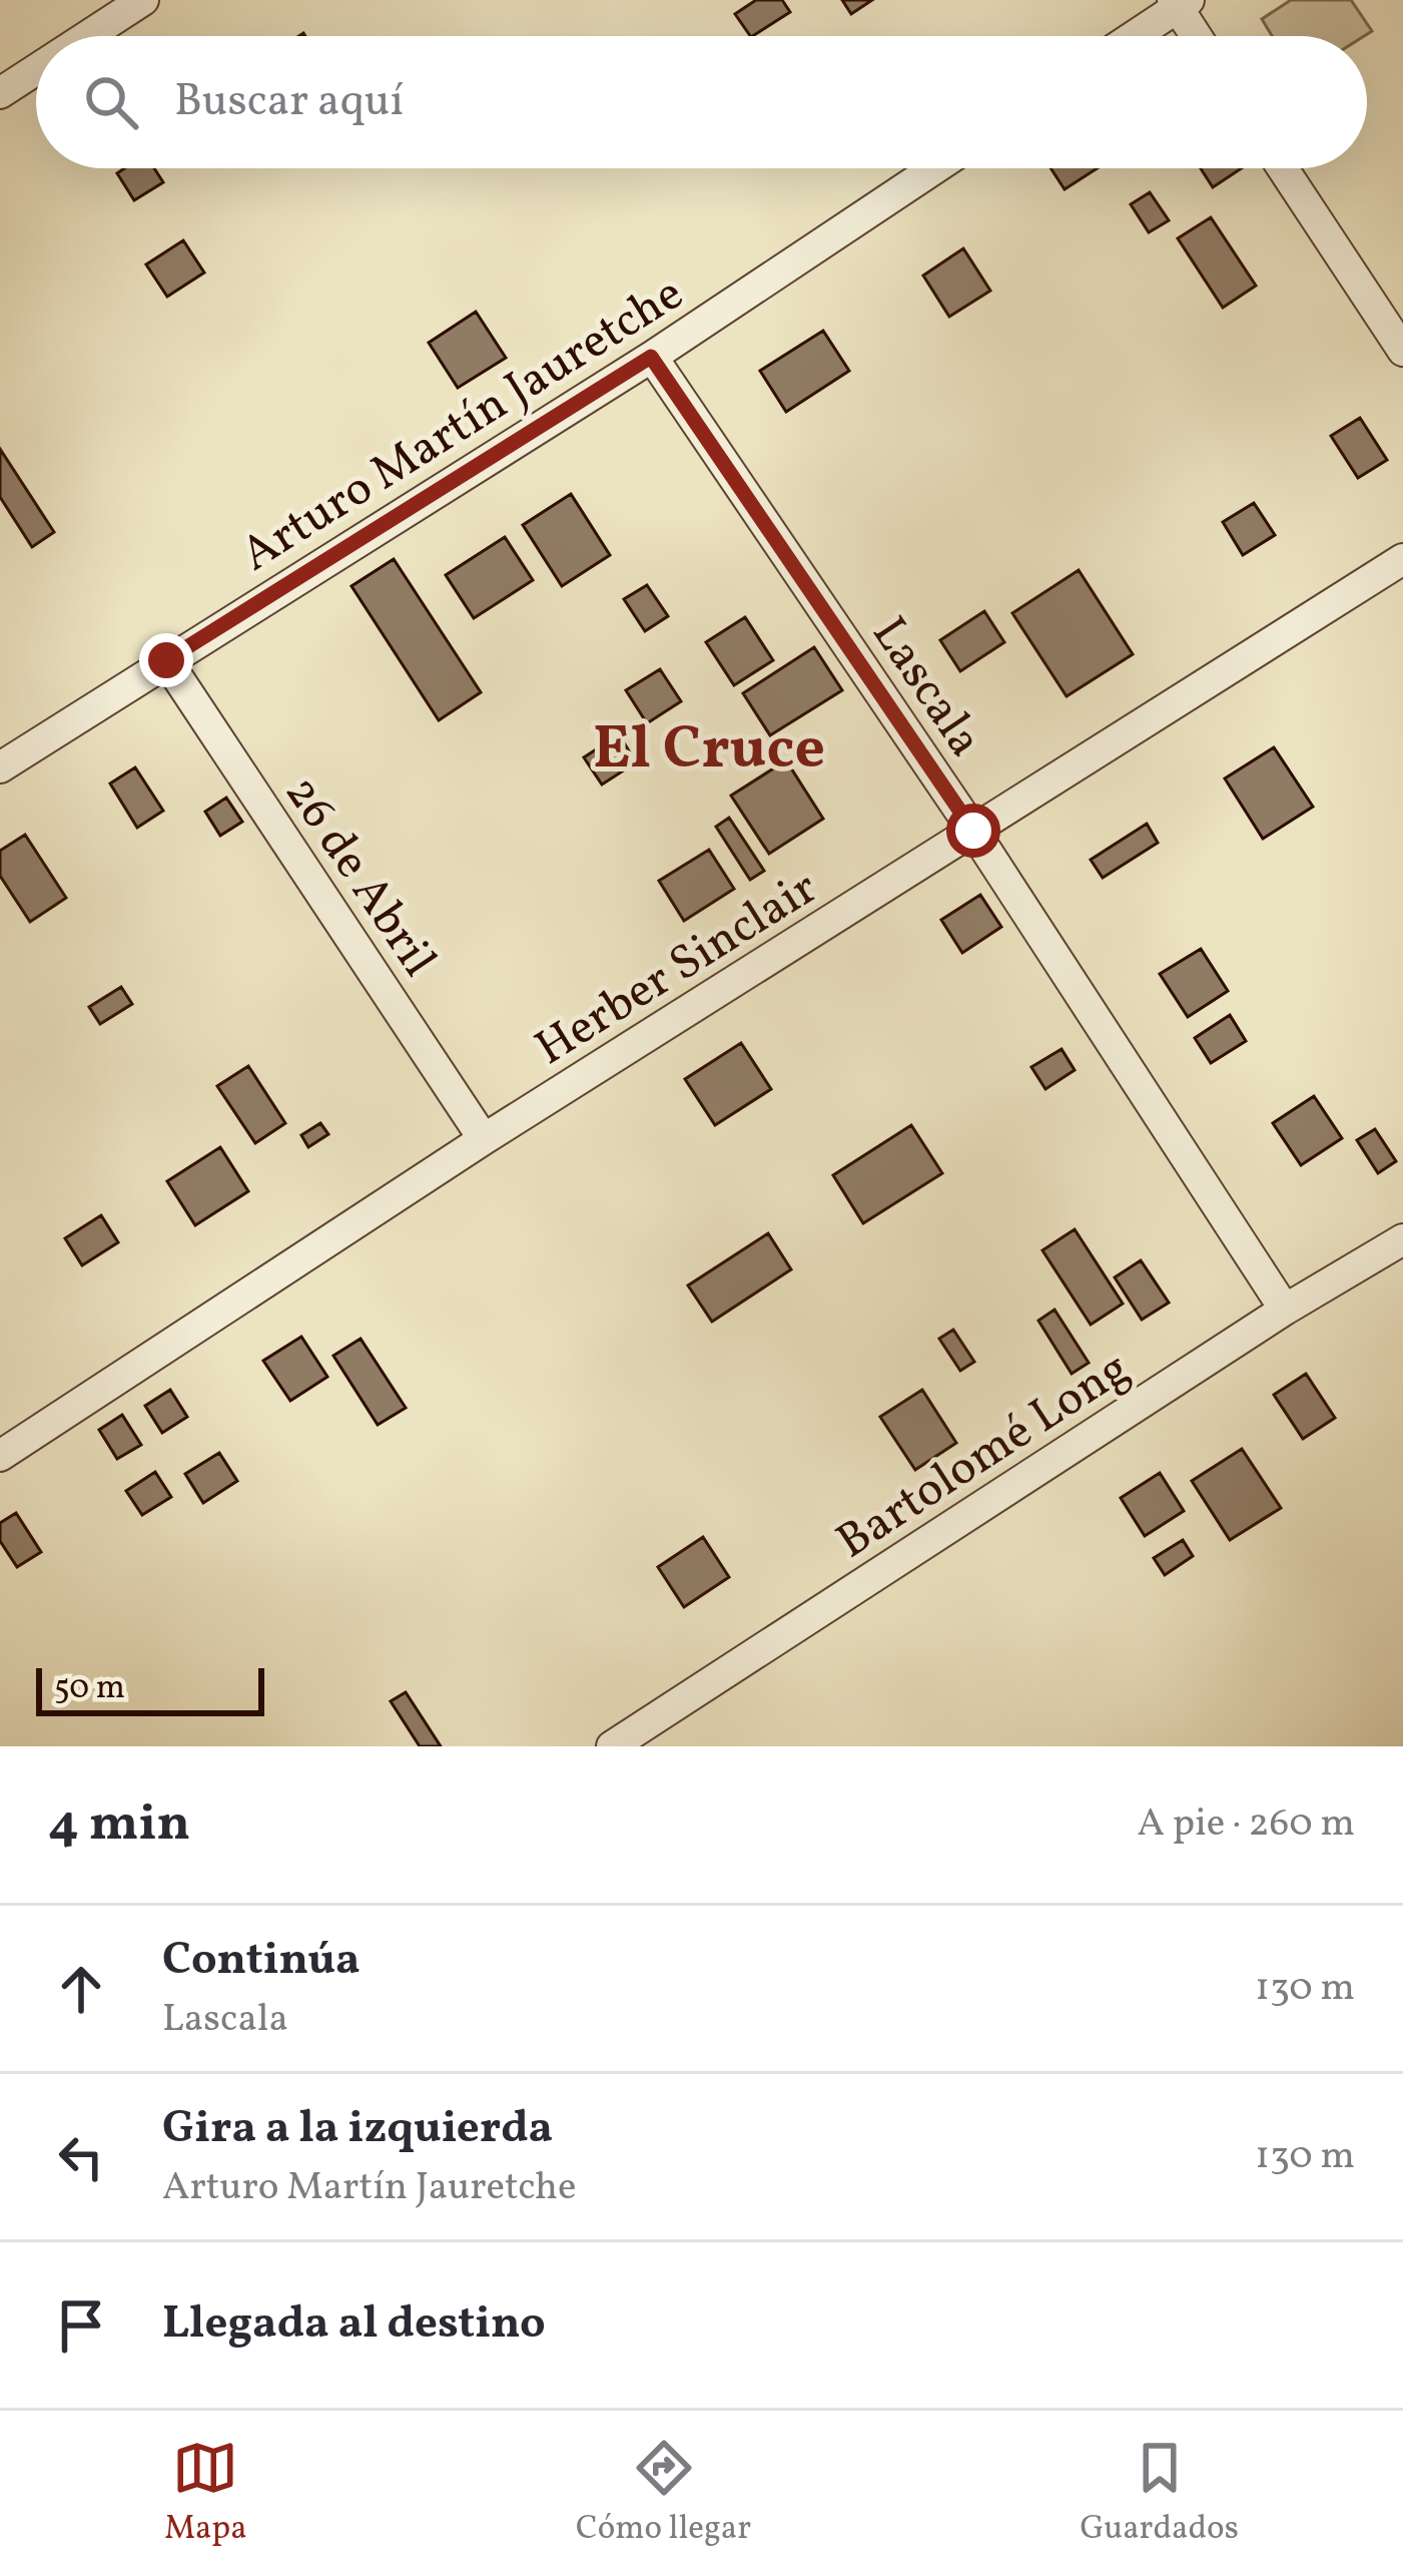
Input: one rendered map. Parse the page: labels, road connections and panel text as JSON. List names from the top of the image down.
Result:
{
  "streets": {
    "street": [
      "Arturo Martín Jauretche",
      "Lascala",
      "26 de Abril",
      "Herber Sinclair",
      "Bartolomé Long"
    ]
  },
  "crossings": [
    ["Arturo Martín Jauretche", "Lascala"],
    ["Arturo Martín Jauretche", "26 de Abril"],
    ["Lascala", "Herber Sinclair"],
    ["Lascala", "Bartolomé Long"],
    ["26 de Abril", "Herber Sinclair"]
  ],
  "districts": ["El Cruce"],
  "scale_bar": "50 m",
  "page": {
    "search": "Buscar aquí",
    "scale": "50 m",
    "heading": ["4 min", "A pie · 260 m"],
    "list": [
      ["Continúa", "Lascala", "130 m"],
      ["Gira a la izquierda", "Arturo Martín Jauretche", "130 m"],
      "Llegada al destino"
    ],
    "nav": ["Mapa", "Cómo llegar", "Guardados"]
  }
}
